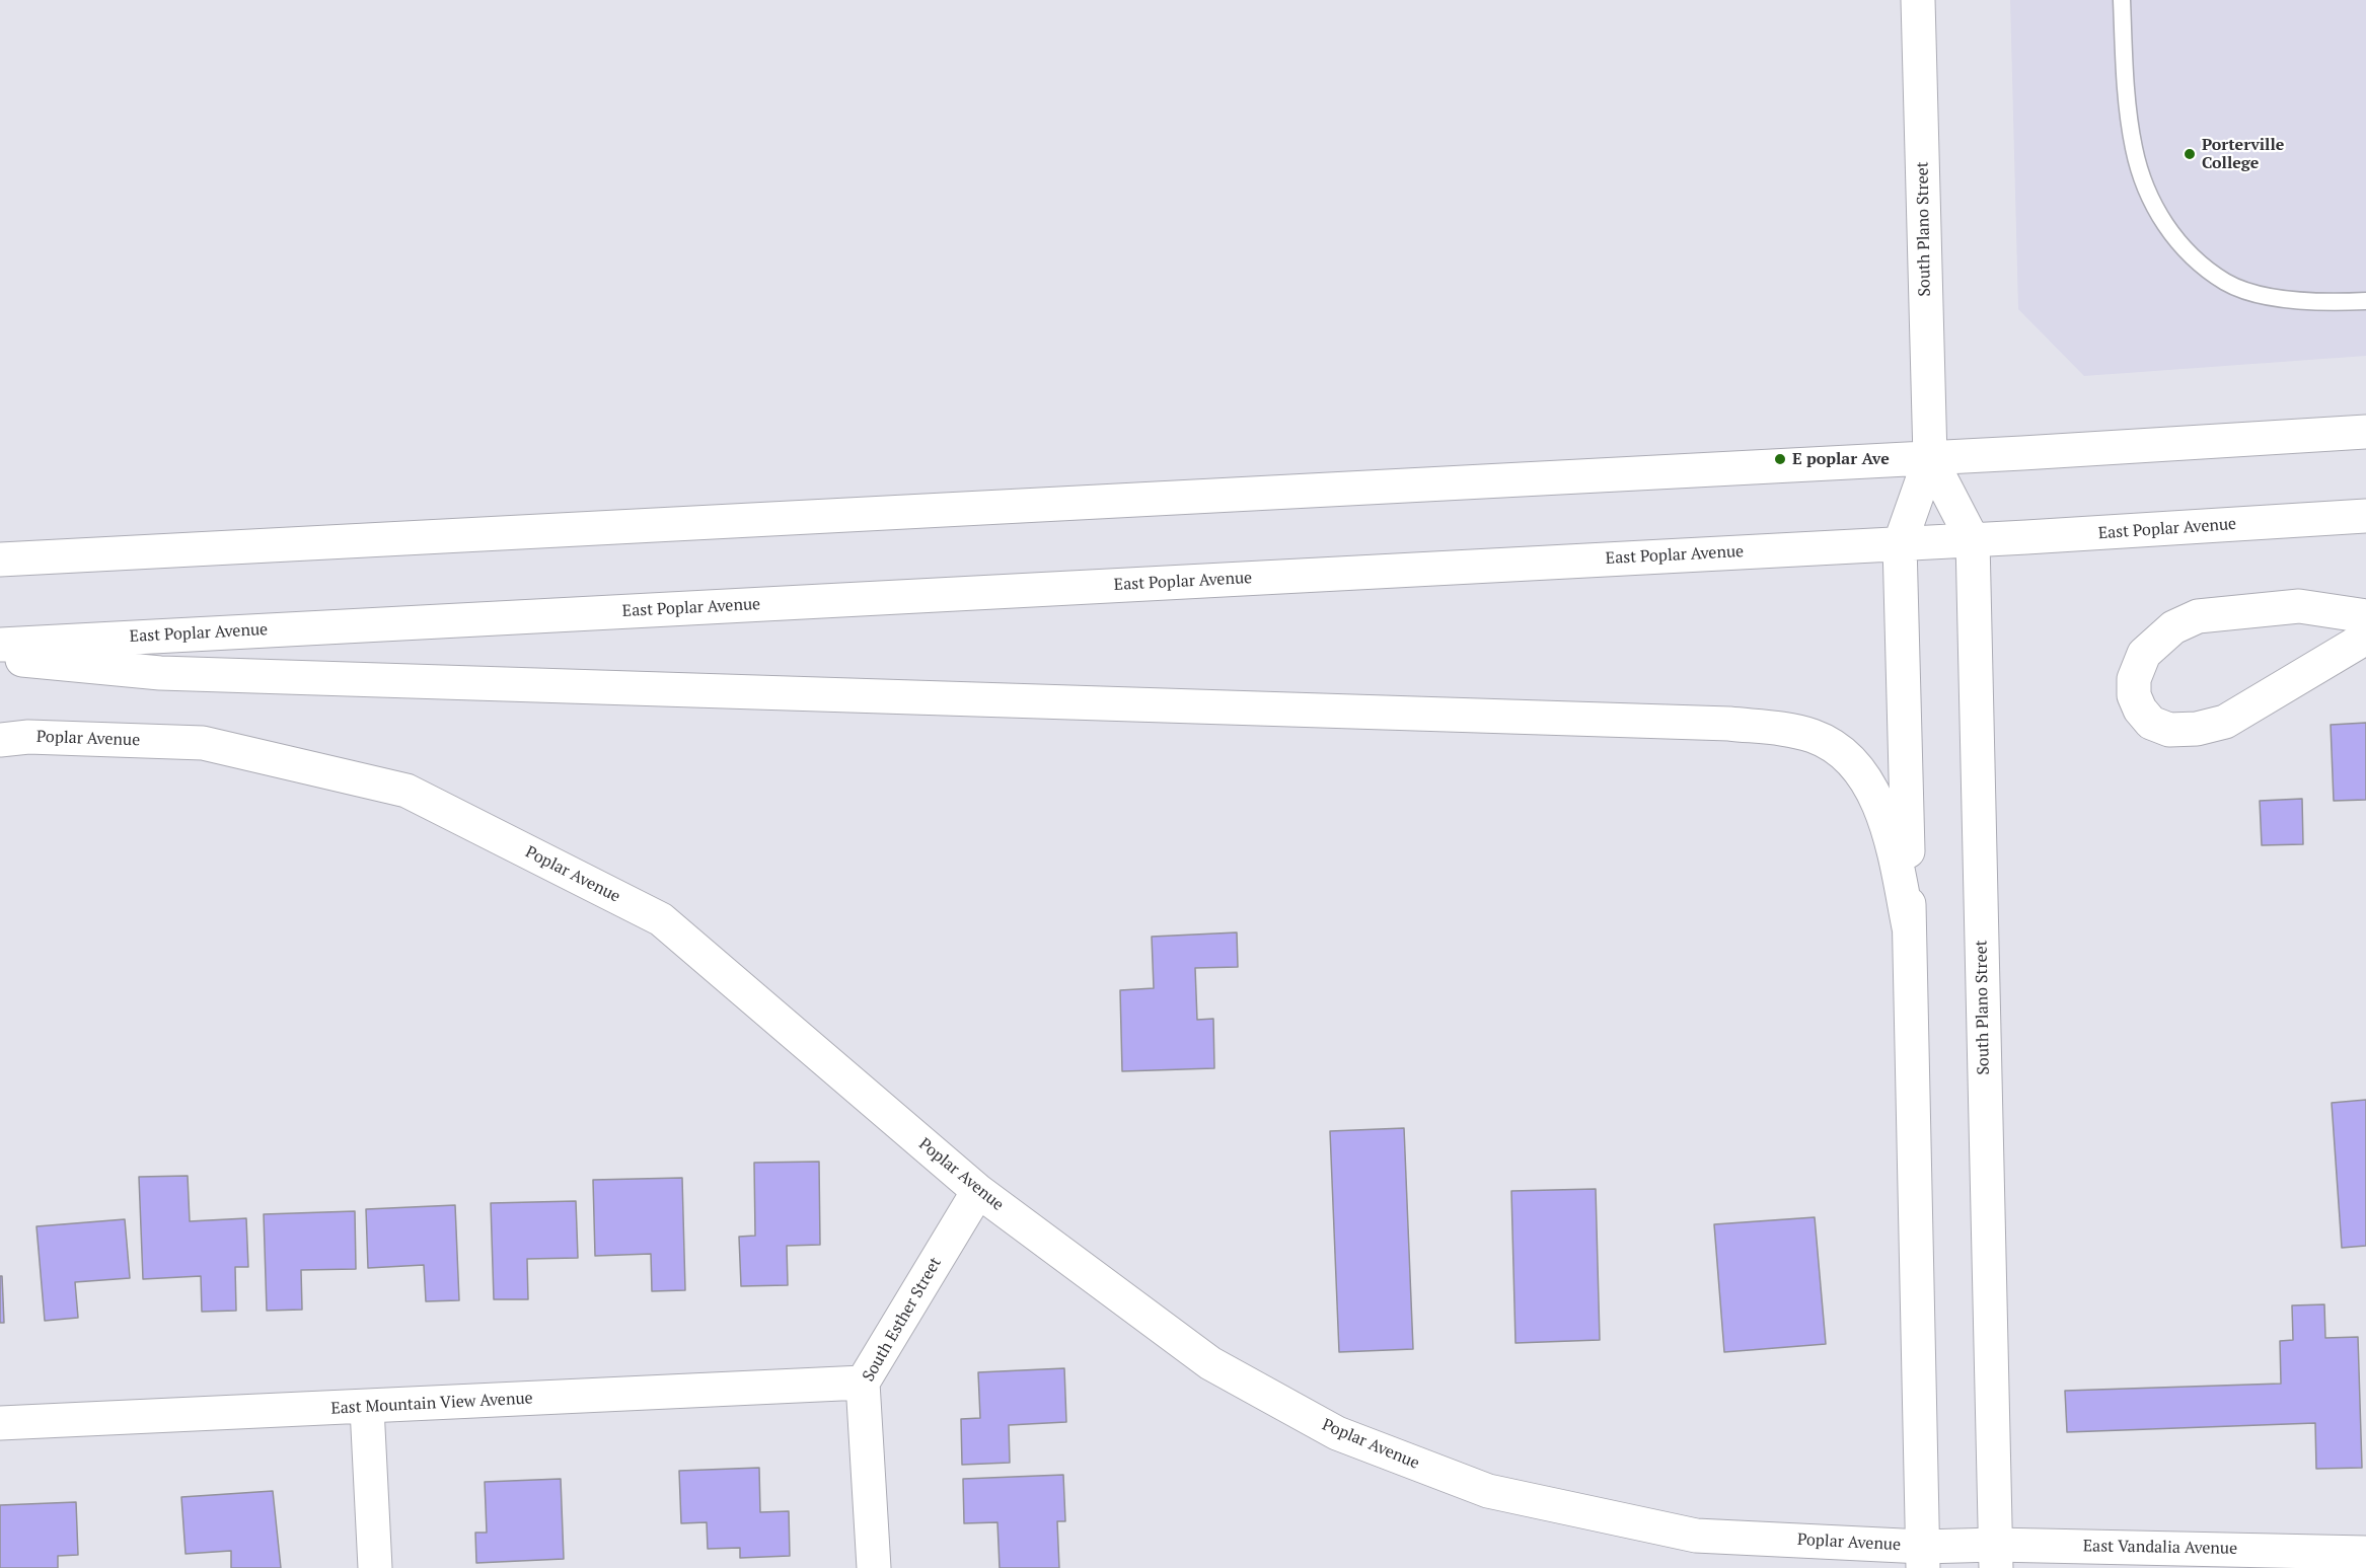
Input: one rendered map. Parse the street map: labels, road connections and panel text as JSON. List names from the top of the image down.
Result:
{
  "streets": {
    "main road": [
      "South Plano Street",
      "East Poplar Avenue",
      "Poplar Avenue",
      "South Esther Street",
      "East Mountain View Avenue",
      "East Vandalia Avenue"
    ]
  },
  "crossings": [
    ["South Plano Street", "East Poplar Avenue"],
    ["South Plano Street", "Poplar Avenue"],
    ["South Plano Street", "East Vandalia Avenue"],
    ["Poplar Avenue", "South Esther Street"],
    ["Poplar Avenue", "East Vandalia Avenue"],
    ["South Esther Street", "East Mountain View Avenue"]
  ],
  "places": ["Porterville College", "E poplar Ave"]
}
